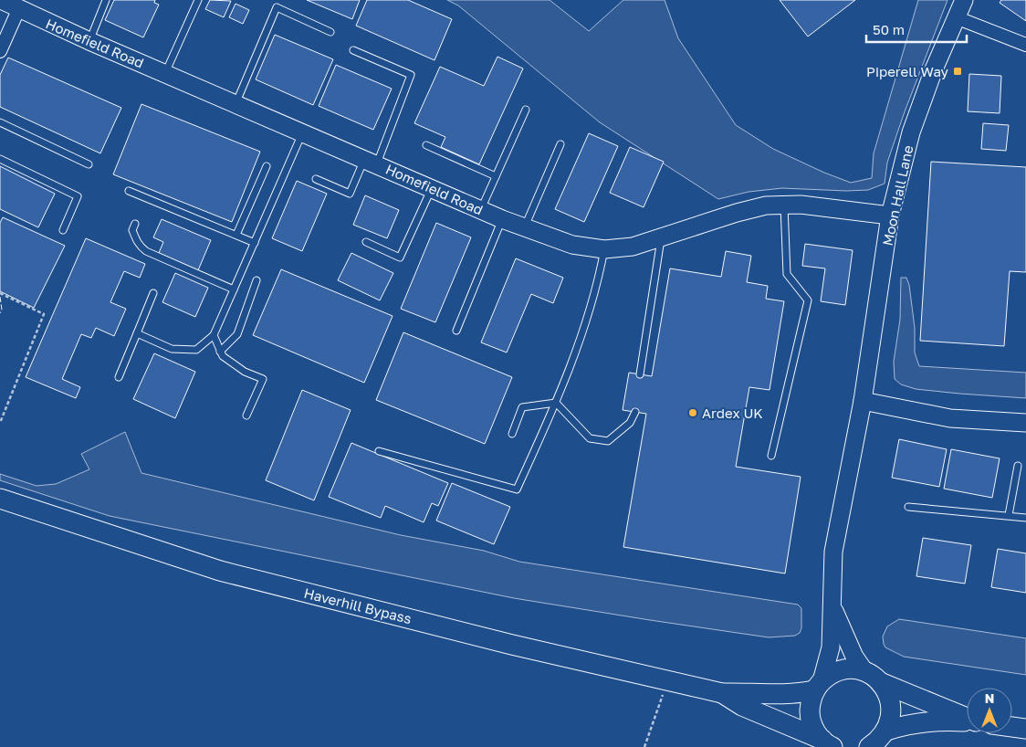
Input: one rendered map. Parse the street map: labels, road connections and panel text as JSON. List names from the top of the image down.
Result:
{
  "streets": {
    "main road": ["Haverhill Bypass"],
    "street": ["Homefield Road", "Moon Hall Lane"]
  },
  "crossings": [
    ["Homefield Road", "Moon Hall Lane"],
    ["Moon Hall Lane", "Haverhill Bypass"]
  ],
  "places": {
    "transit": ["Piperell Way"],
    "other": ["Ardex UK"]
  },
  "scale_bar": "50 m",
  "north": "top"
}
